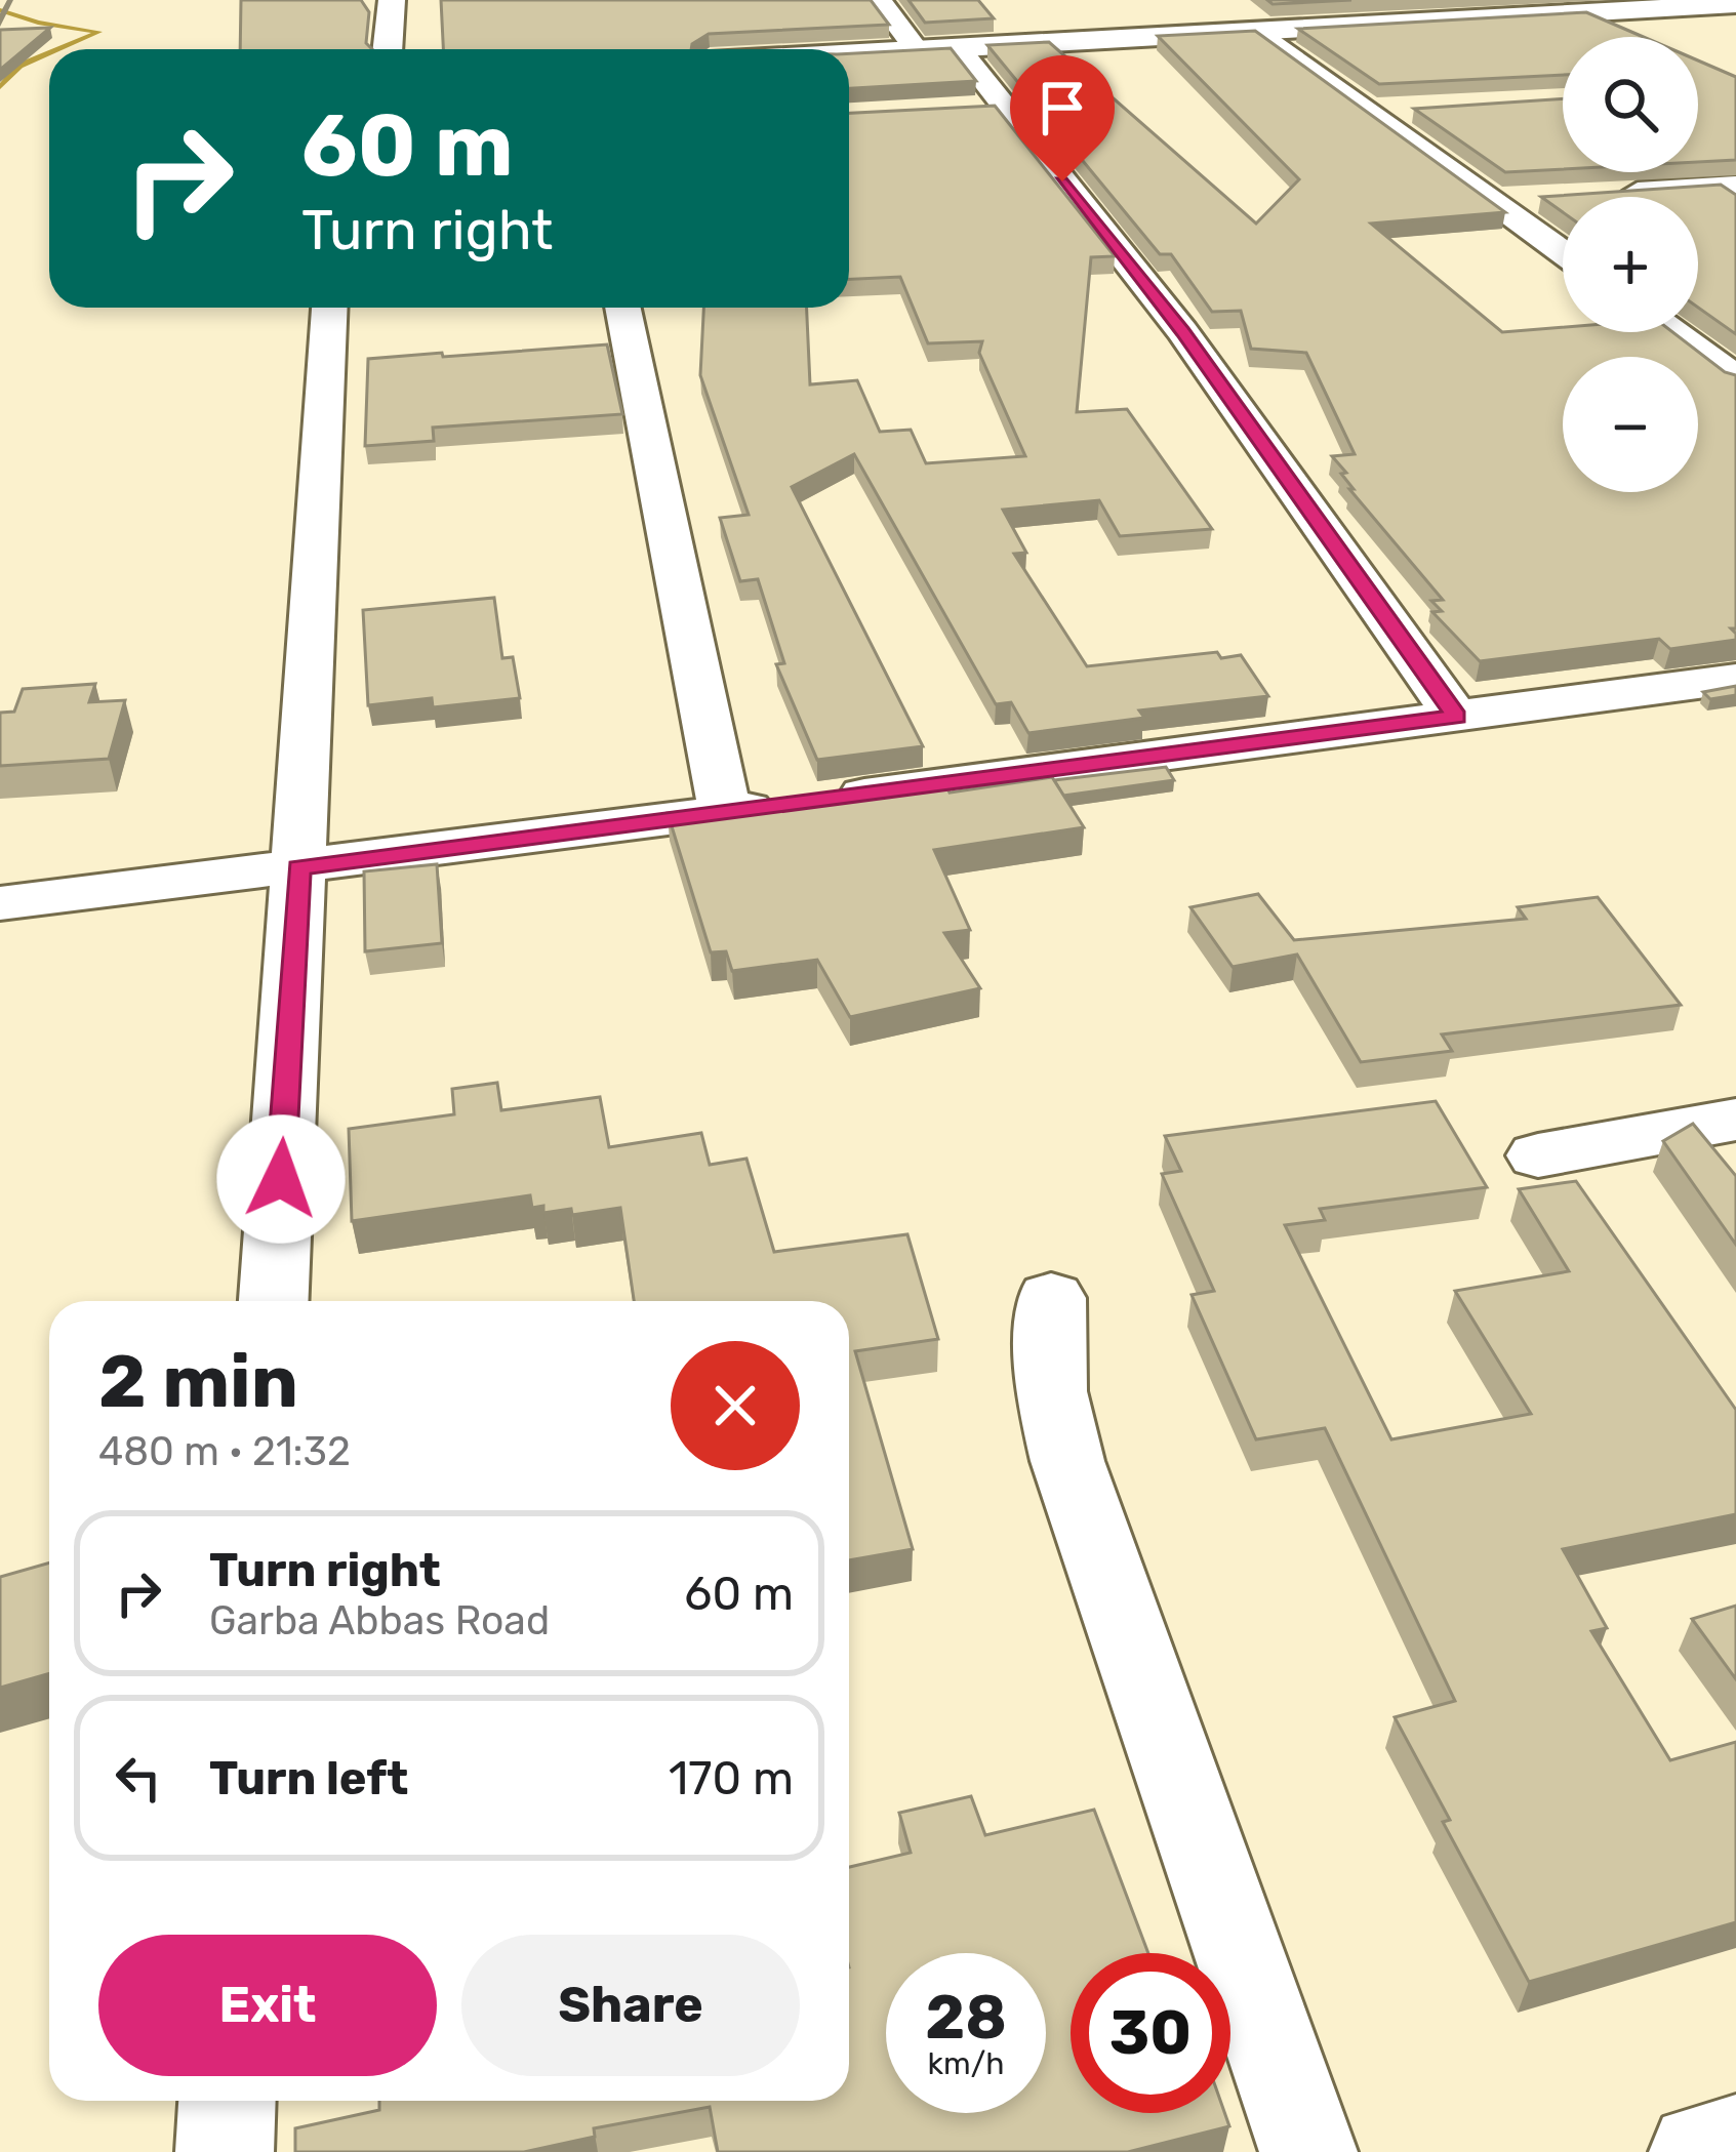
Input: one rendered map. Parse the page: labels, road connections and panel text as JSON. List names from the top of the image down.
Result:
{
  "page": {
    "map_buttons": ["+", "−"],
    "turn": ["60 m", "Turn right"],
    "heading": ["2 min", "480 m · 21:32"],
    "list": [
      {
        "name": "Turn right",
        "note": "Garba Abbas Road",
        "value": "60 m"
      },
      {
        "name": "Turn left",
        "value": "170 m"
      }
    ],
    "buttons": ["Exit", "Share"],
    "speed": "28 km/h",
    "limit": "30"
  }
}
